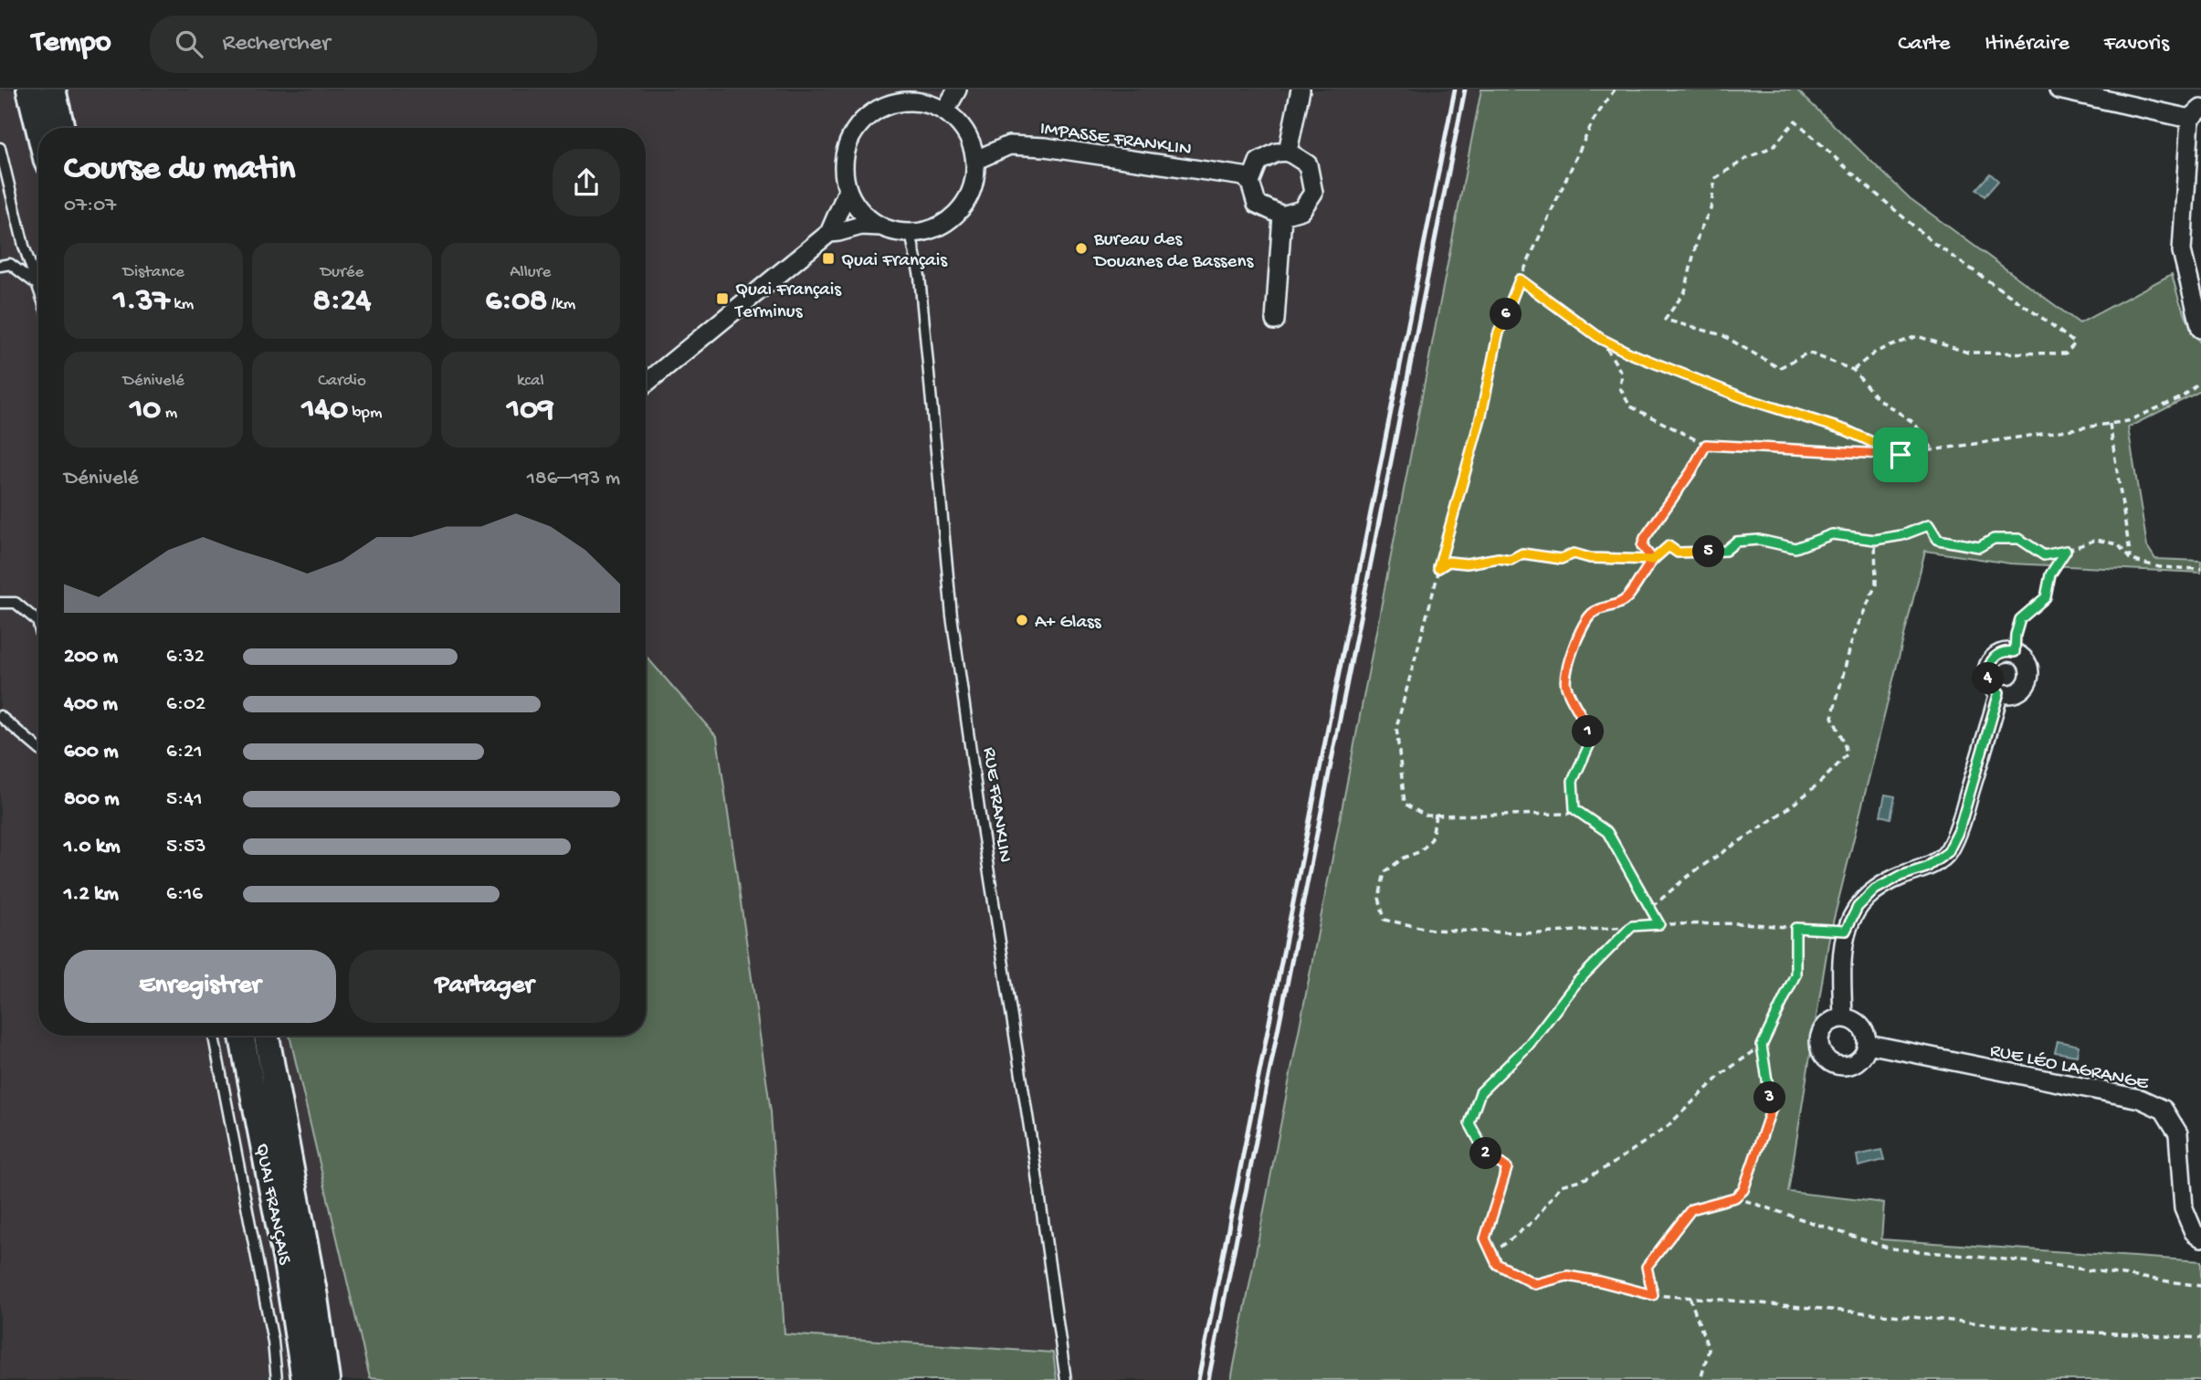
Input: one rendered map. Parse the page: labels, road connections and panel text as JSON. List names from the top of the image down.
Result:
{
  "streets": {
    "main road": ["QUAI FRANÇAIS"],
    "street": ["IMPASSE FRANKLIN", "RUE LÉO LAGRANGE"],
    "lane": ["RUE FRANKLIN"]
  },
  "crossings": [
    ["IMPASSE FRANKLIN", "RUE FRANKLIN"]
  ],
  "places": {
    "other": ["Bureau des Douanes de Bassens", "A+ Glass"],
    "transit": ["Quai Français", "Quai Français Terminus"]
  },
  "page": {
    "header": "Tempo",
    "search": "Rechercher",
    "nav": ["Carte", "Itinéraire", "Favoris"],
    "heading": ["Course du matin", "07:07"],
    "stats": [
      ["Distance", "1.37 km"],
      ["Durée", "8:24"],
      ["Allure", "6:08 /km"],
      ["Dénivelé", "10 m"],
      ["Cardio", "140 bpm"],
      ["kcal", "109"]
    ],
    "pins": [
      "6",
      "5",
      "4",
      "1",
      "3",
      "2"
    ],
    "chart": ["Dénivelé", "186–193 m"],
    "list": [
      {
        "name": "200 m",
        "note": "6:32"
      },
      {
        "name": "400 m",
        "note": "6:02"
      },
      {
        "name": "600 m",
        "note": "6:21"
      },
      {
        "name": "800 m",
        "note": "5:41"
      },
      {
        "name": "1.0 km",
        "note": "5:53"
      },
      {
        "name": "1.2 km",
        "note": "6:16"
      }
    ],
    "buttons": ["Enregistrer", "Partager"]
  }
}
